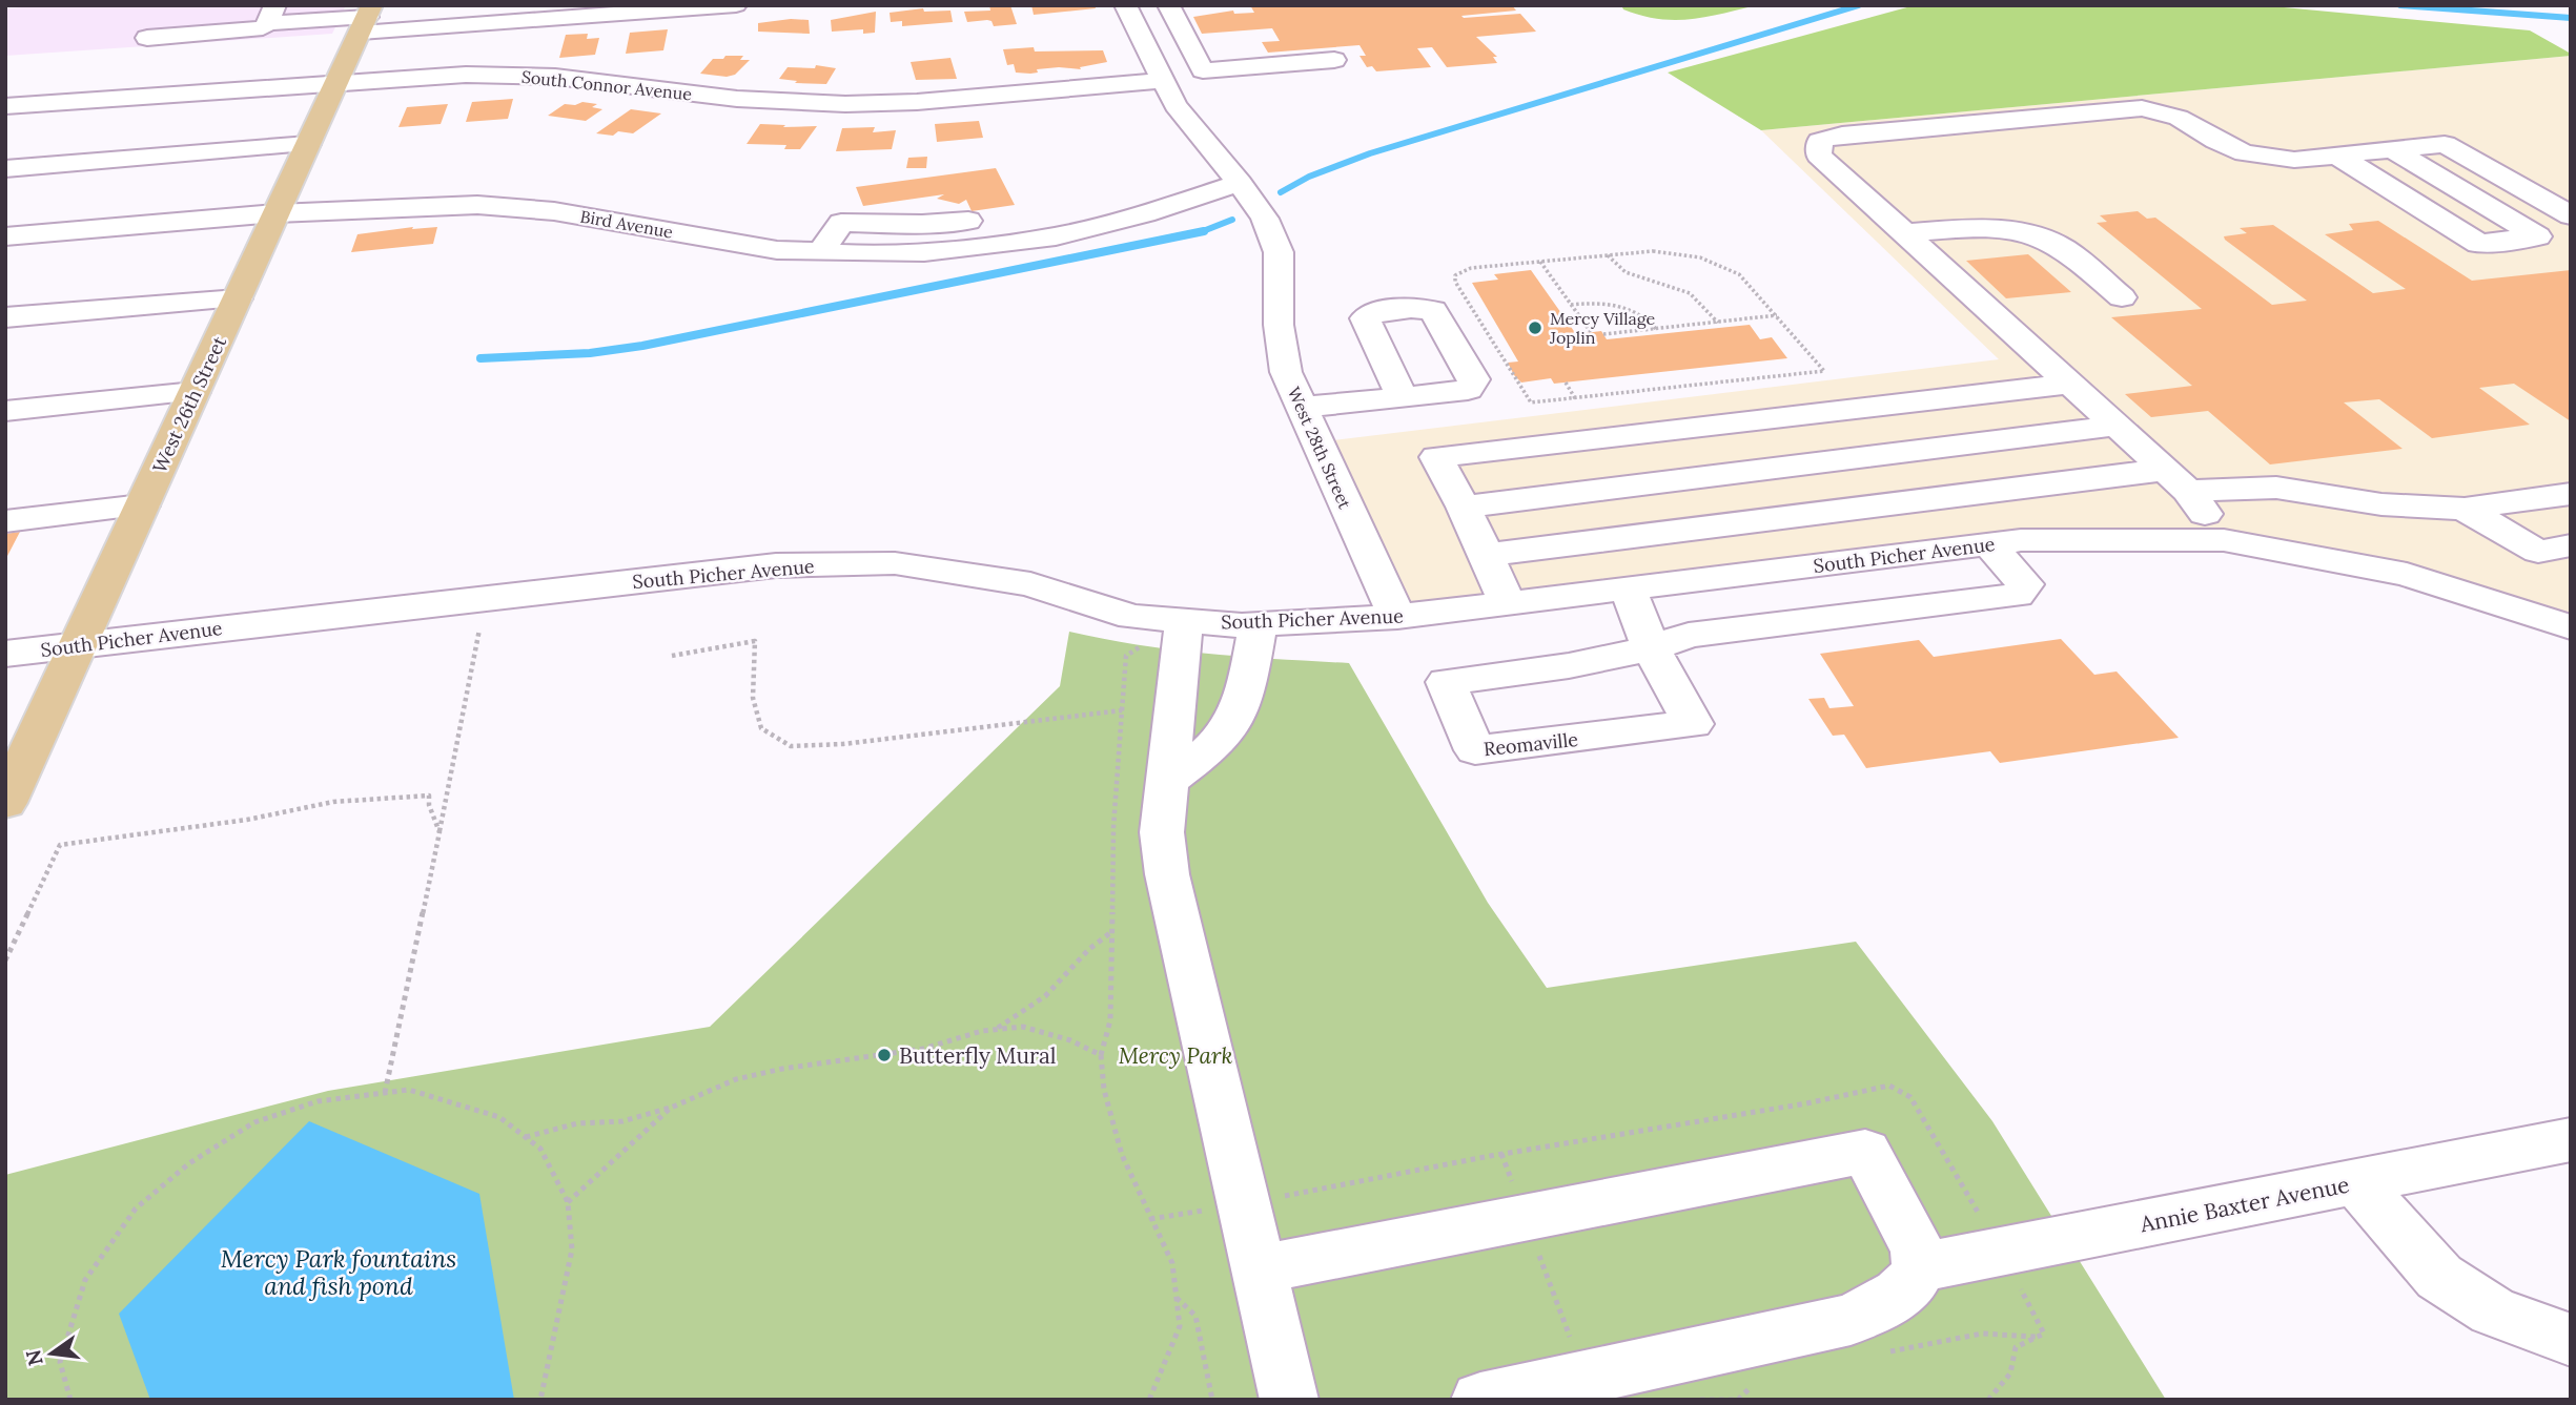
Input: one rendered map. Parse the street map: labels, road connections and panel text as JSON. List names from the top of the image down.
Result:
{
  "streets": {
    "main road": ["West 26th Street"],
    "street": [
      "South Connor Avenue",
      "Bird Avenue",
      "West 28th Street",
      "South Picher Avenue",
      "Reomaville",
      "Annie Baxter Avenue"
    ]
  },
  "crossings": [
    ["South Connor Avenue", "West 26th Street"],
    ["South Connor Avenue", "West 28th Street"],
    ["Bird Avenue", "West 26th Street"],
    ["Bird Avenue", "West 28th Street"],
    ["West 26th Street", "South Picher Avenue"],
    ["West 28th Street", "South Picher Avenue"],
    ["South Picher Avenue", "Reomaville"]
  ],
  "water": ["Mercy Park fountains and fish pond"],
  "parks": ["Mercy Park"],
  "places": ["Mercy Village Joplin", "Butterfly Mural"],
  "north": "left"
}
